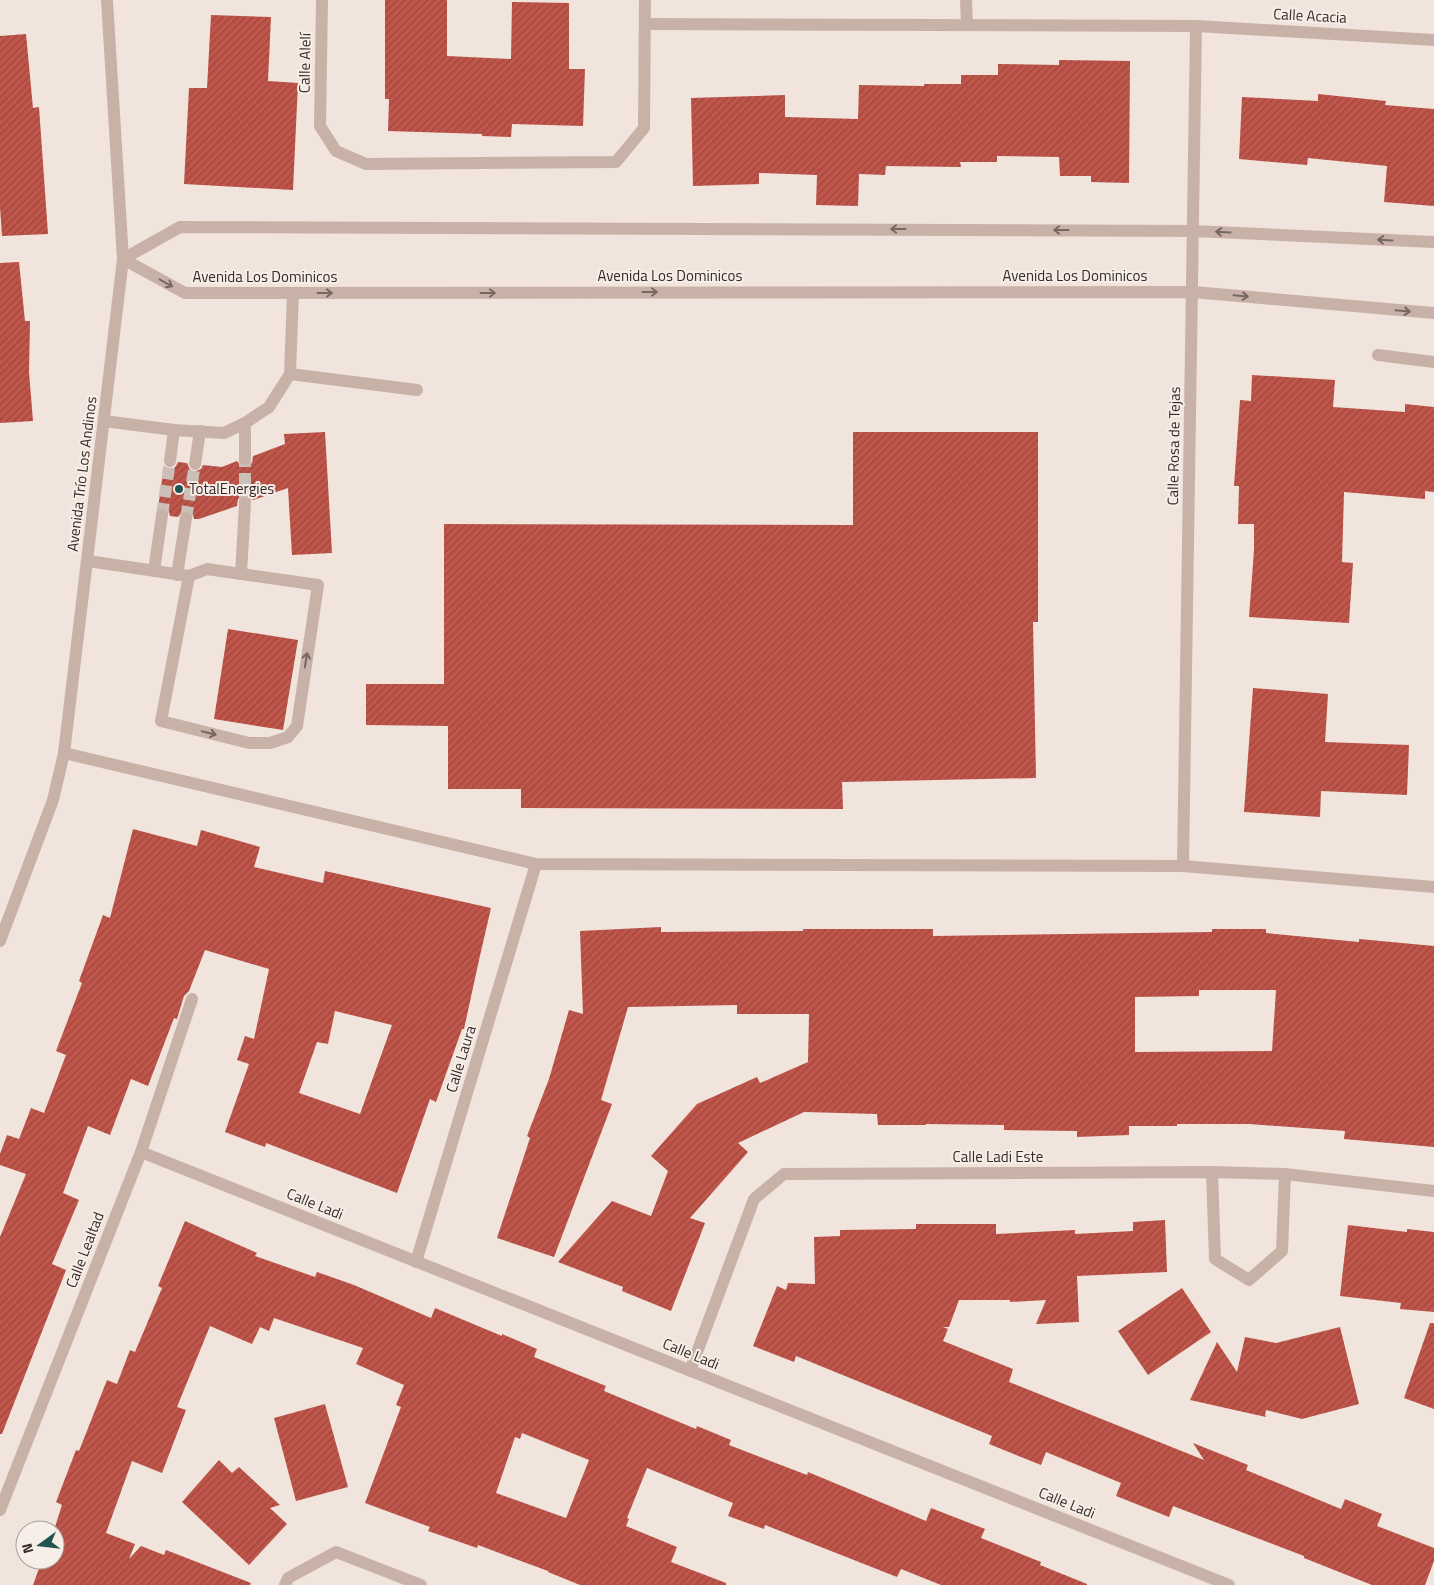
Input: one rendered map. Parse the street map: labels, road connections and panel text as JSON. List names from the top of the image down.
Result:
{
  "streets": {
    "street": [
      "Calle Acacia",
      "Calle Alelí",
      "Avenida Los Dominicos",
      "Calle Rosa de Tejas",
      "Avenida Trío Los Andinos",
      "Calle Laura",
      "Calle Ladi Este",
      "Calle Ladi",
      "Calle Lealtad"
    ]
  },
  "crossings": [
    ["Calle Acacia", "Calle Alelí"],
    ["Calle Acacia", "Calle Rosa de Tejas"],
    ["Avenida Los Dominicos", "Calle Rosa de Tejas"],
    ["Avenida Los Dominicos", "Avenida Trío Los Andinos"],
    ["Calle Laura", "Calle Ladi"],
    ["Calle Ladi Este", "Calle Ladi"],
    ["Calle Ladi", "Calle Lealtad"]
  ],
  "places": ["TotalEnergies"],
  "north": "left"
}
